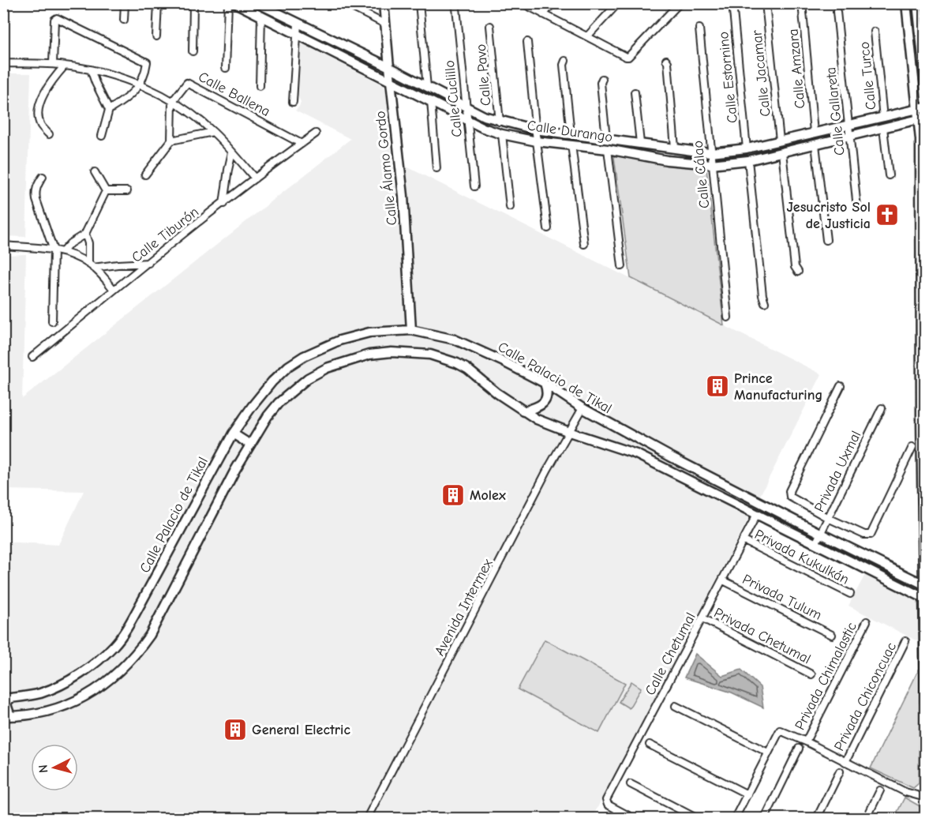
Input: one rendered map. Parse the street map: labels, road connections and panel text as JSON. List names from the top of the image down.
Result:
{
  "streets": {
    "street": [
      "Calle Amzara",
      "Calle Jacamar",
      "Calle Pavo",
      "Calle Turco",
      "Calle Estornino",
      "Calle Ballena",
      "Calle Cuclillo",
      "Calle Gallareta",
      "Calle Durango",
      "Calle Álamo Gordo",
      "Calle Cálao",
      "Calle Tiburón",
      "Calle Palacio de Tikal",
      "Privada Uxmal",
      "Privada Kukulkán",
      "Privada Tulum",
      "Avenida Intermex",
      "Privada Chetumal",
      "Calle Chetumal",
      "Privada Chimalastic",
      "Privada Chiconcuac"
    ]
  },
  "crossings": [
    ["Calle Amzara", "Calle Durango"],
    ["Calle Jacamar", "Calle Durango"],
    ["Calle Pavo", "Calle Durango"],
    ["Calle Turco", "Calle Durango"],
    ["Calle Estornino", "Calle Durango"],
    ["Calle Ballena", "Calle Tiburón"],
    ["Calle Cuclillo", "Calle Durango"],
    ["Calle Gallareta", "Calle Durango"],
    ["Calle Durango", "Calle Álamo Gordo"],
    ["Calle Durango", "Calle Cálao"],
    ["Calle Álamo Gordo", "Calle Palacio de Tikal"],
    ["Calle Palacio de Tikal", "Privada Uxmal"],
    ["Calle Palacio de Tikal", "Avenida Intermex"],
    ["Privada Kukulkán", "Calle Chetumal"],
    ["Privada Tulum", "Calle Chetumal"],
    ["Privada Chetumal", "Calle Chetumal"]
  ],
  "places": {
    "church": ["Jesucristo Sol de Justicia"],
    "building": ["Prince Manufacturing", "Molex", "General Electric"]
  },
  "north": "left"
}
